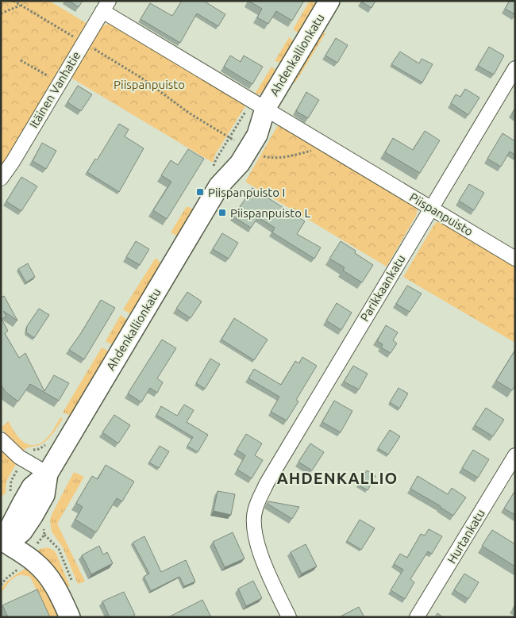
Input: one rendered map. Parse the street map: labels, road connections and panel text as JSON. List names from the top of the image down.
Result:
{
  "streets": {
    "street": [
      "Ahdenkallionkatu",
      "Itäinen Vanhatie",
      "Piispanpuisto",
      "Parikkaankatu",
      "Hurtankatu"
    ]
  },
  "crossings": [
    ["Ahdenkallionkatu", "Piispanpuisto"],
    ["Itäinen Vanhatie", "Piispanpuisto"],
    ["Piispanpuisto", "Parikkaankatu"]
  ],
  "districts": ["AHDENKALLIO"],
  "parks": ["Piispanpuisto"],
  "places": {
    "transit": ["Piispanpuisto I", "Piispanpuisto L"]
  }
}
